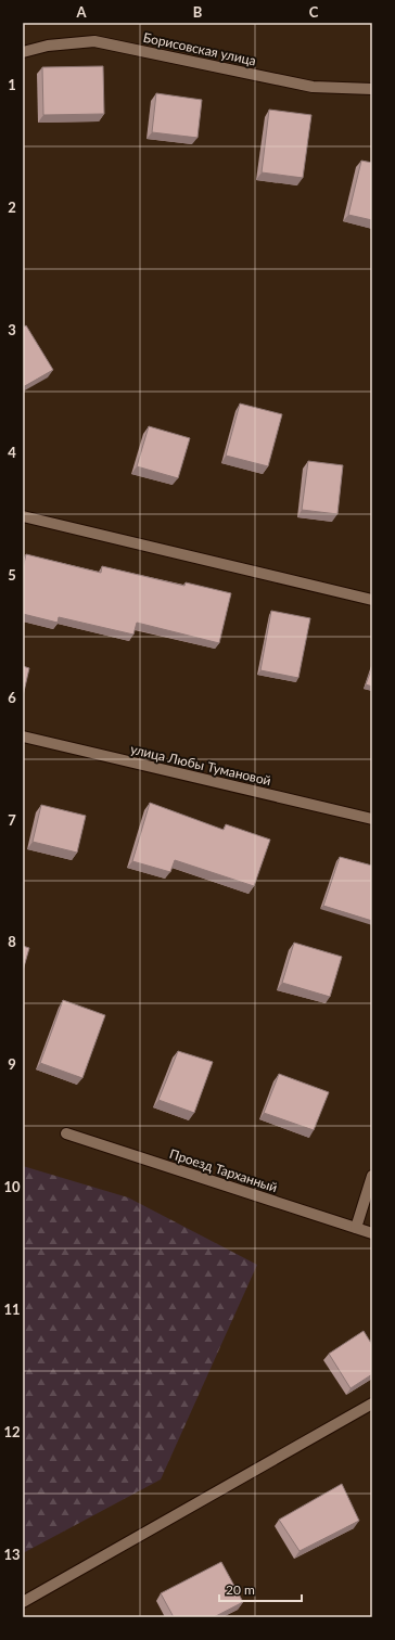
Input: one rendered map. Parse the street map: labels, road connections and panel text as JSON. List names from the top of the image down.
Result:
{
  "streets": {
    "street": ["Борисовская улица", "улица Любы Тумановой", "Проезд Тарханный"]
  },
  "scale_bar": "20 m",
  "grid": {
    "columns": ["A", "B", "C"],
    "rows": [
      "1",
      "2",
      "3",
      "4",
      "5",
      "6",
      "7",
      "8",
      "9",
      "10",
      "11",
      "12",
      "13"
    ]
  }
}
